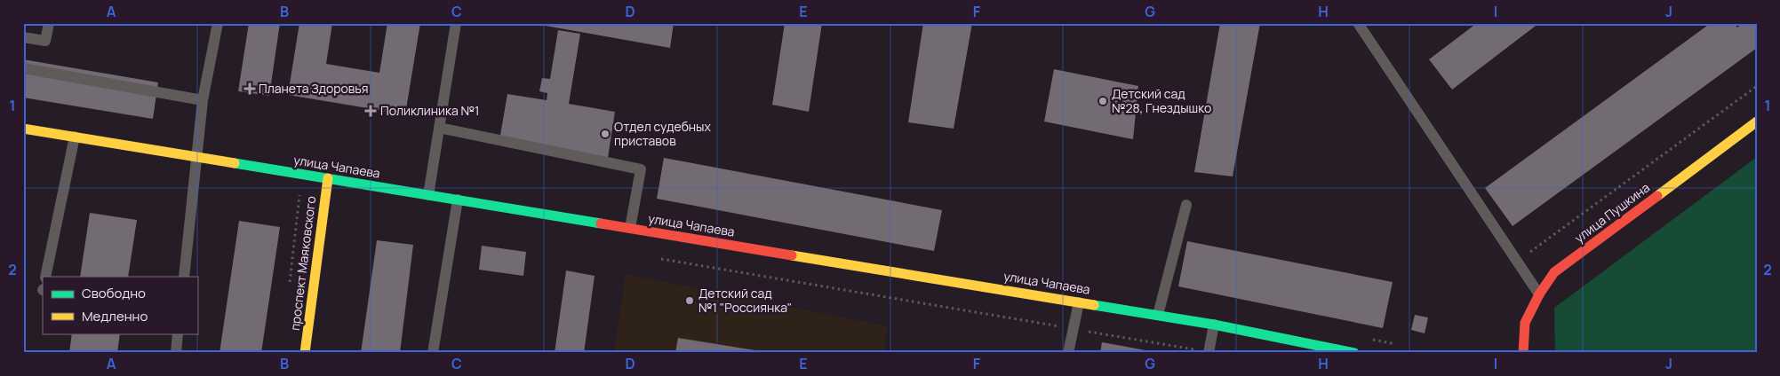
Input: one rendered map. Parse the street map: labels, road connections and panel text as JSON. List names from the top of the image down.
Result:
{
  "streets": {
    "street": ["улица Чапаева", "улица Пушкина", "проспект Маяковского"]
  },
  "crossings": [
    ["улица Чапаева", "проспект Маяковского"]
  ],
  "places": {
    "health": ["Планета Здоровья", "Поликлиника №1"],
    "other": ["Детский сад №28, Гнездышко", "Отдел судебных приставов", "Детский сад №1 \"Россиянка\""]
  },
  "legend": ["Свободно", "Медленно"],
  "grid": {
    "columns": [
      "A",
      "B",
      "C",
      "D",
      "E",
      "F",
      "G",
      "H",
      "I",
      "J"
    ],
    "rows": ["1", "2"]
  }
}
